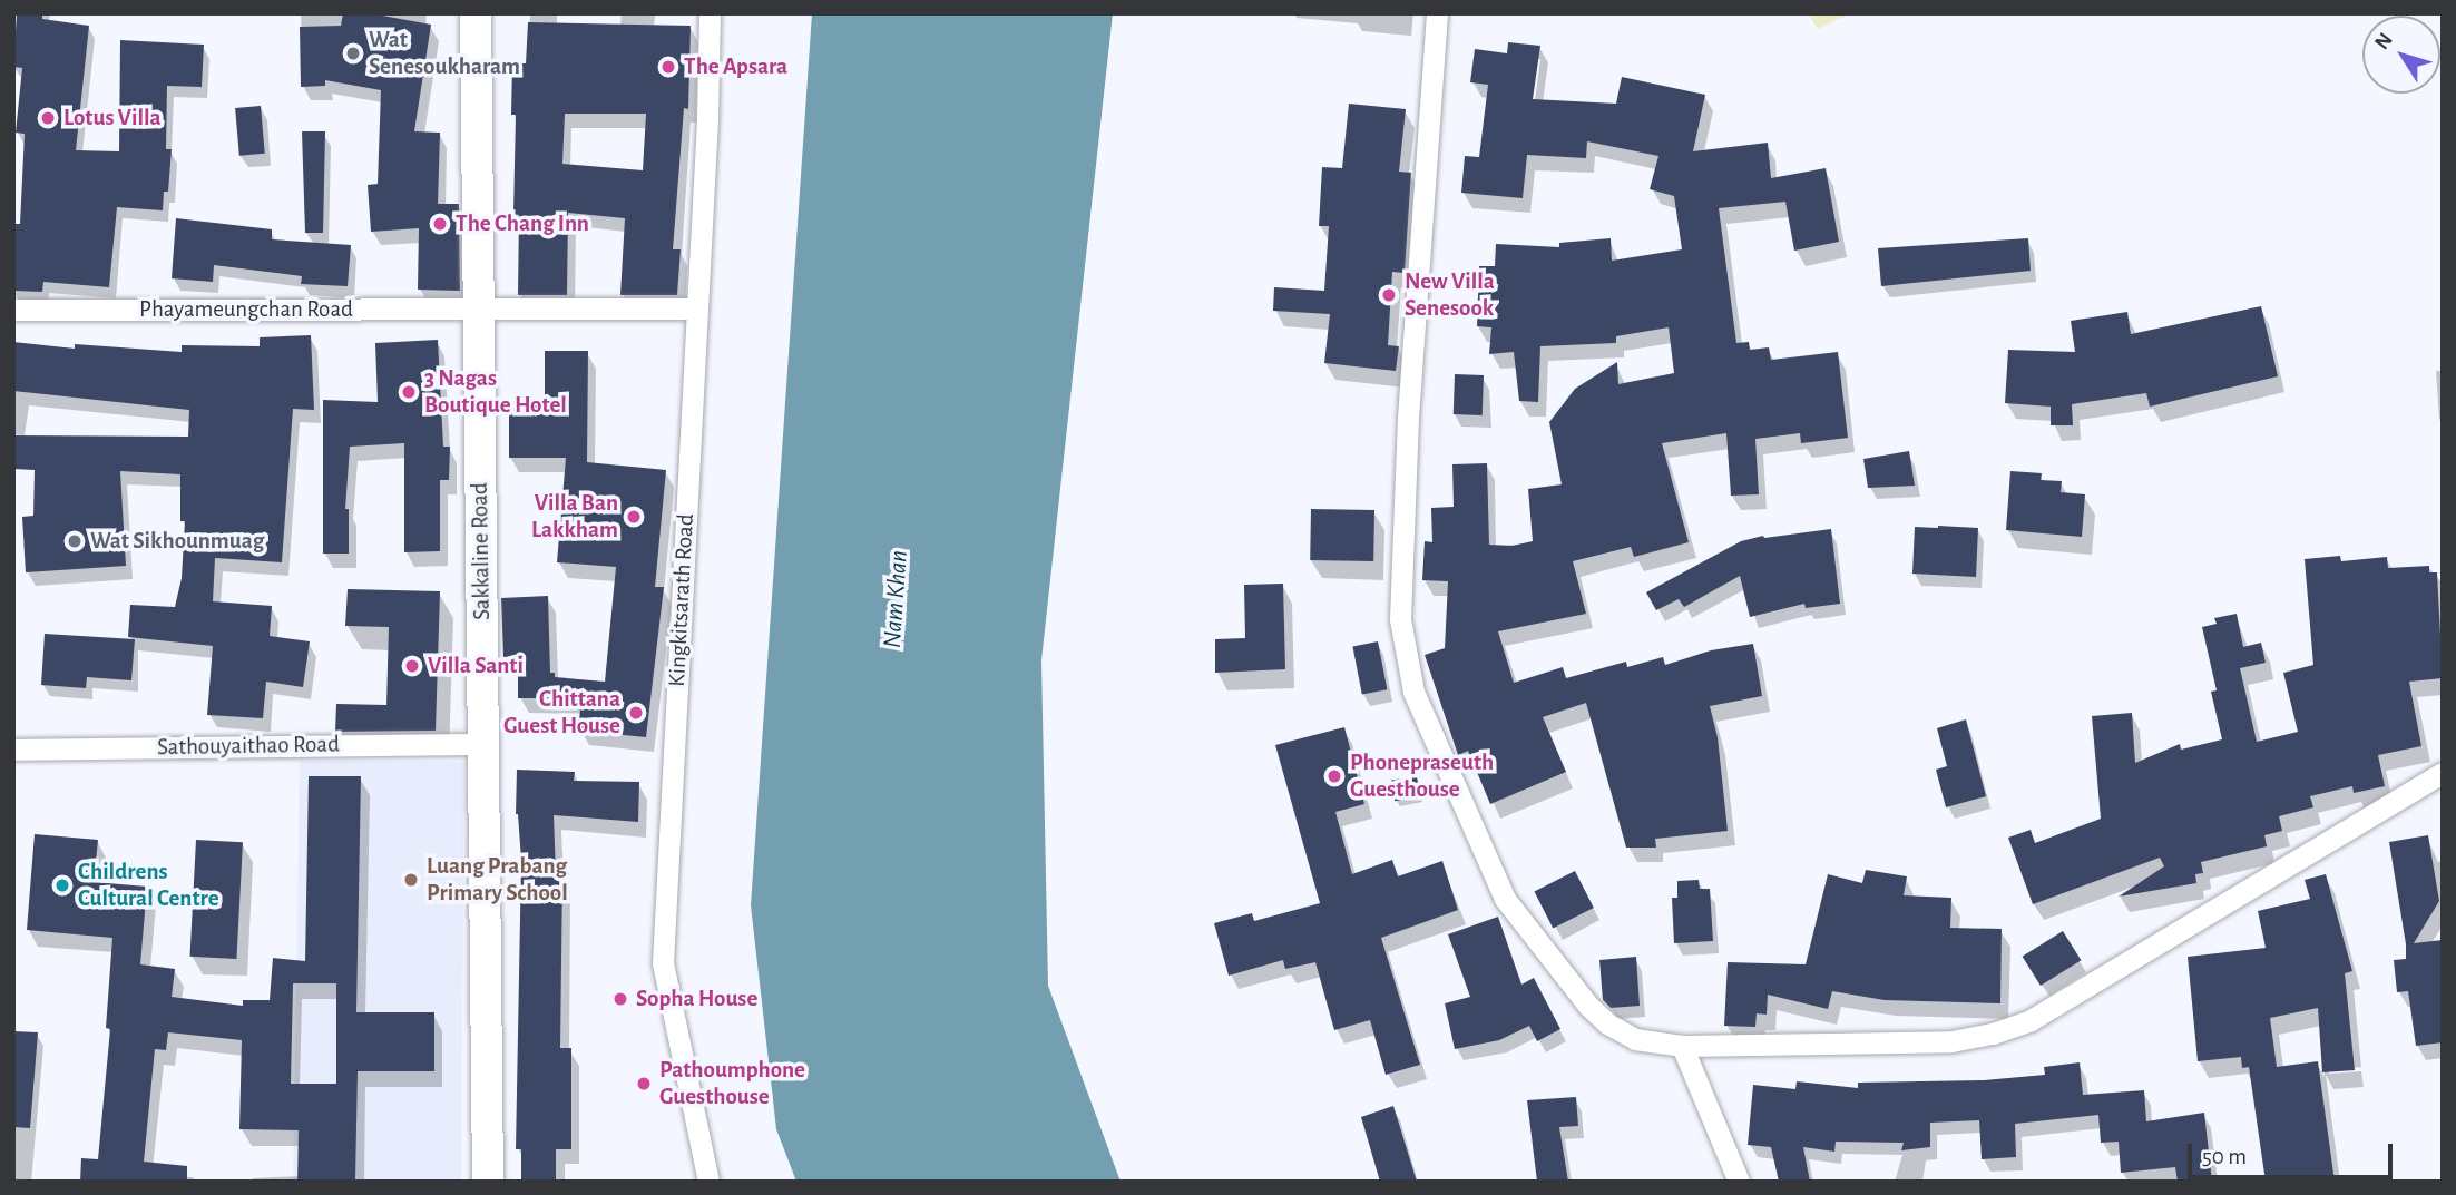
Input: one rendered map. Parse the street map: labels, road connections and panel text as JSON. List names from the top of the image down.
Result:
{
  "streets": {
    "main road": ["Sakkaline Road"],
    "street": ["Phayameungchan Road", "Kingkitsarath Road", "Sathouyaithao Road"]
  },
  "crossings": [
    ["Phayameungchan Road", "Sakkaline Road"],
    ["Phayameungchan Road", "Kingkitsarath Road"],
    ["Sakkaline Road", "Sathouyaithao Road"]
  ],
  "water": ["Nam Khan"],
  "places": [
    "Wat Senesoukharam",
    "The Apsara",
    "Lotus Villa",
    "The Chang Inn",
    "New Villa Senesook",
    "3 Nagas Boutique Hotel",
    "Villa Ban Lakkham",
    "Wat Sikhounmuag",
    "Villa Santi",
    "Chittana Guest House",
    "Phonepraseuth Guesthouse",
    "Luang Prabang Primary School",
    "Childrens Cultural Centre",
    "Sopha House",
    "Pathoumphone Guesthouse"
  ],
  "scale_bar": "50 m",
  "north": "top left"
}
